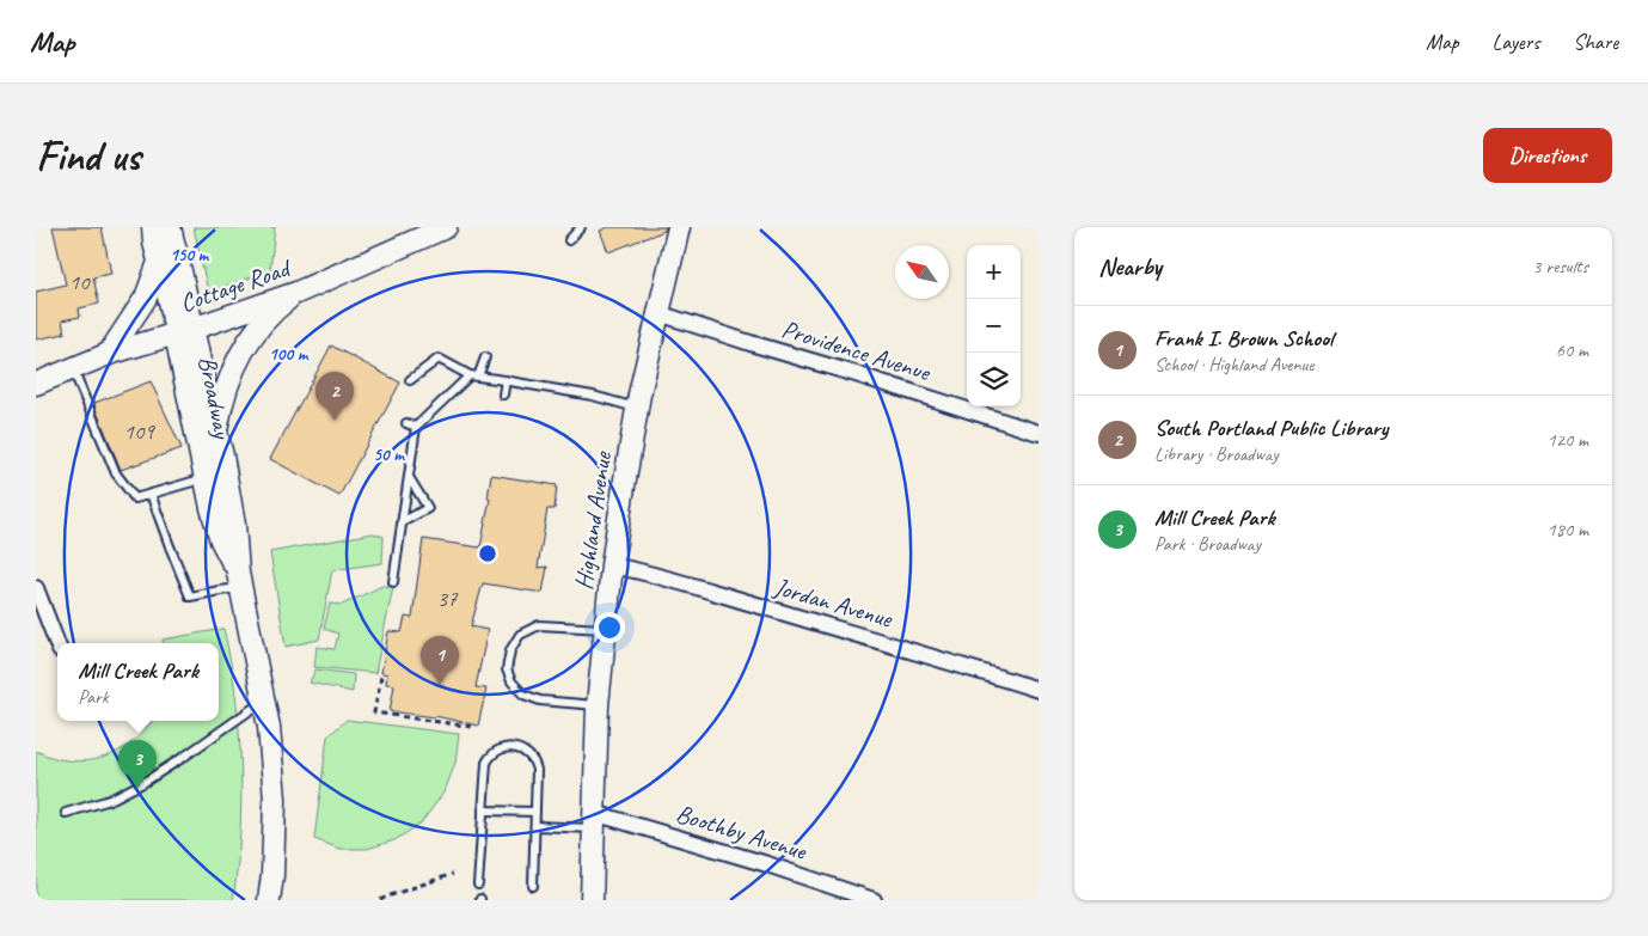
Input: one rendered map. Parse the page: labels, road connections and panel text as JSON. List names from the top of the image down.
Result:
{
  "streets": {
    "main road": ["Cottage Road", "Broadway", "Highland Avenue"],
    "street": ["Providence Avenue", "Jordan Avenue", "Boothby Avenue"]
  },
  "crossings": [
    ["Cottage Road", "Broadway"],
    ["Providence Avenue", "Highland Avenue"],
    ["Highland Avenue", "Jordan Avenue"],
    ["Highland Avenue", "Boothby Avenue"]
  ],
  "house_numbers": ["10", "109", "37"],
  "north": "top left",
  "page": {
    "header": "Map",
    "nav": ["Map", "Layers", "Share"],
    "buttons": "Directions",
    "title": "Find us",
    "heading": ["Nearby", "3 results"],
    "map_buttons": ["+", "−"],
    "list": [
      {
        "mark": "1",
        "name": "Frank I. Brown School",
        "note": "School · Highland Avenue",
        "value": "60 m"
      },
      {
        "mark": "2",
        "name": "South Portland Public Library",
        "note": "Library · Broadway",
        "value": "120 m"
      },
      {
        "mark": "3",
        "name": "Mill Creek Park",
        "note": "Park · Broadway",
        "value": "180 m"
      }
    ],
    "pins": ["2", "1", "3"],
    "popup": ["Mill Creek Park", "Park"]
  },
  "rings": ["150 m", "100 m", "50 m"]
}
